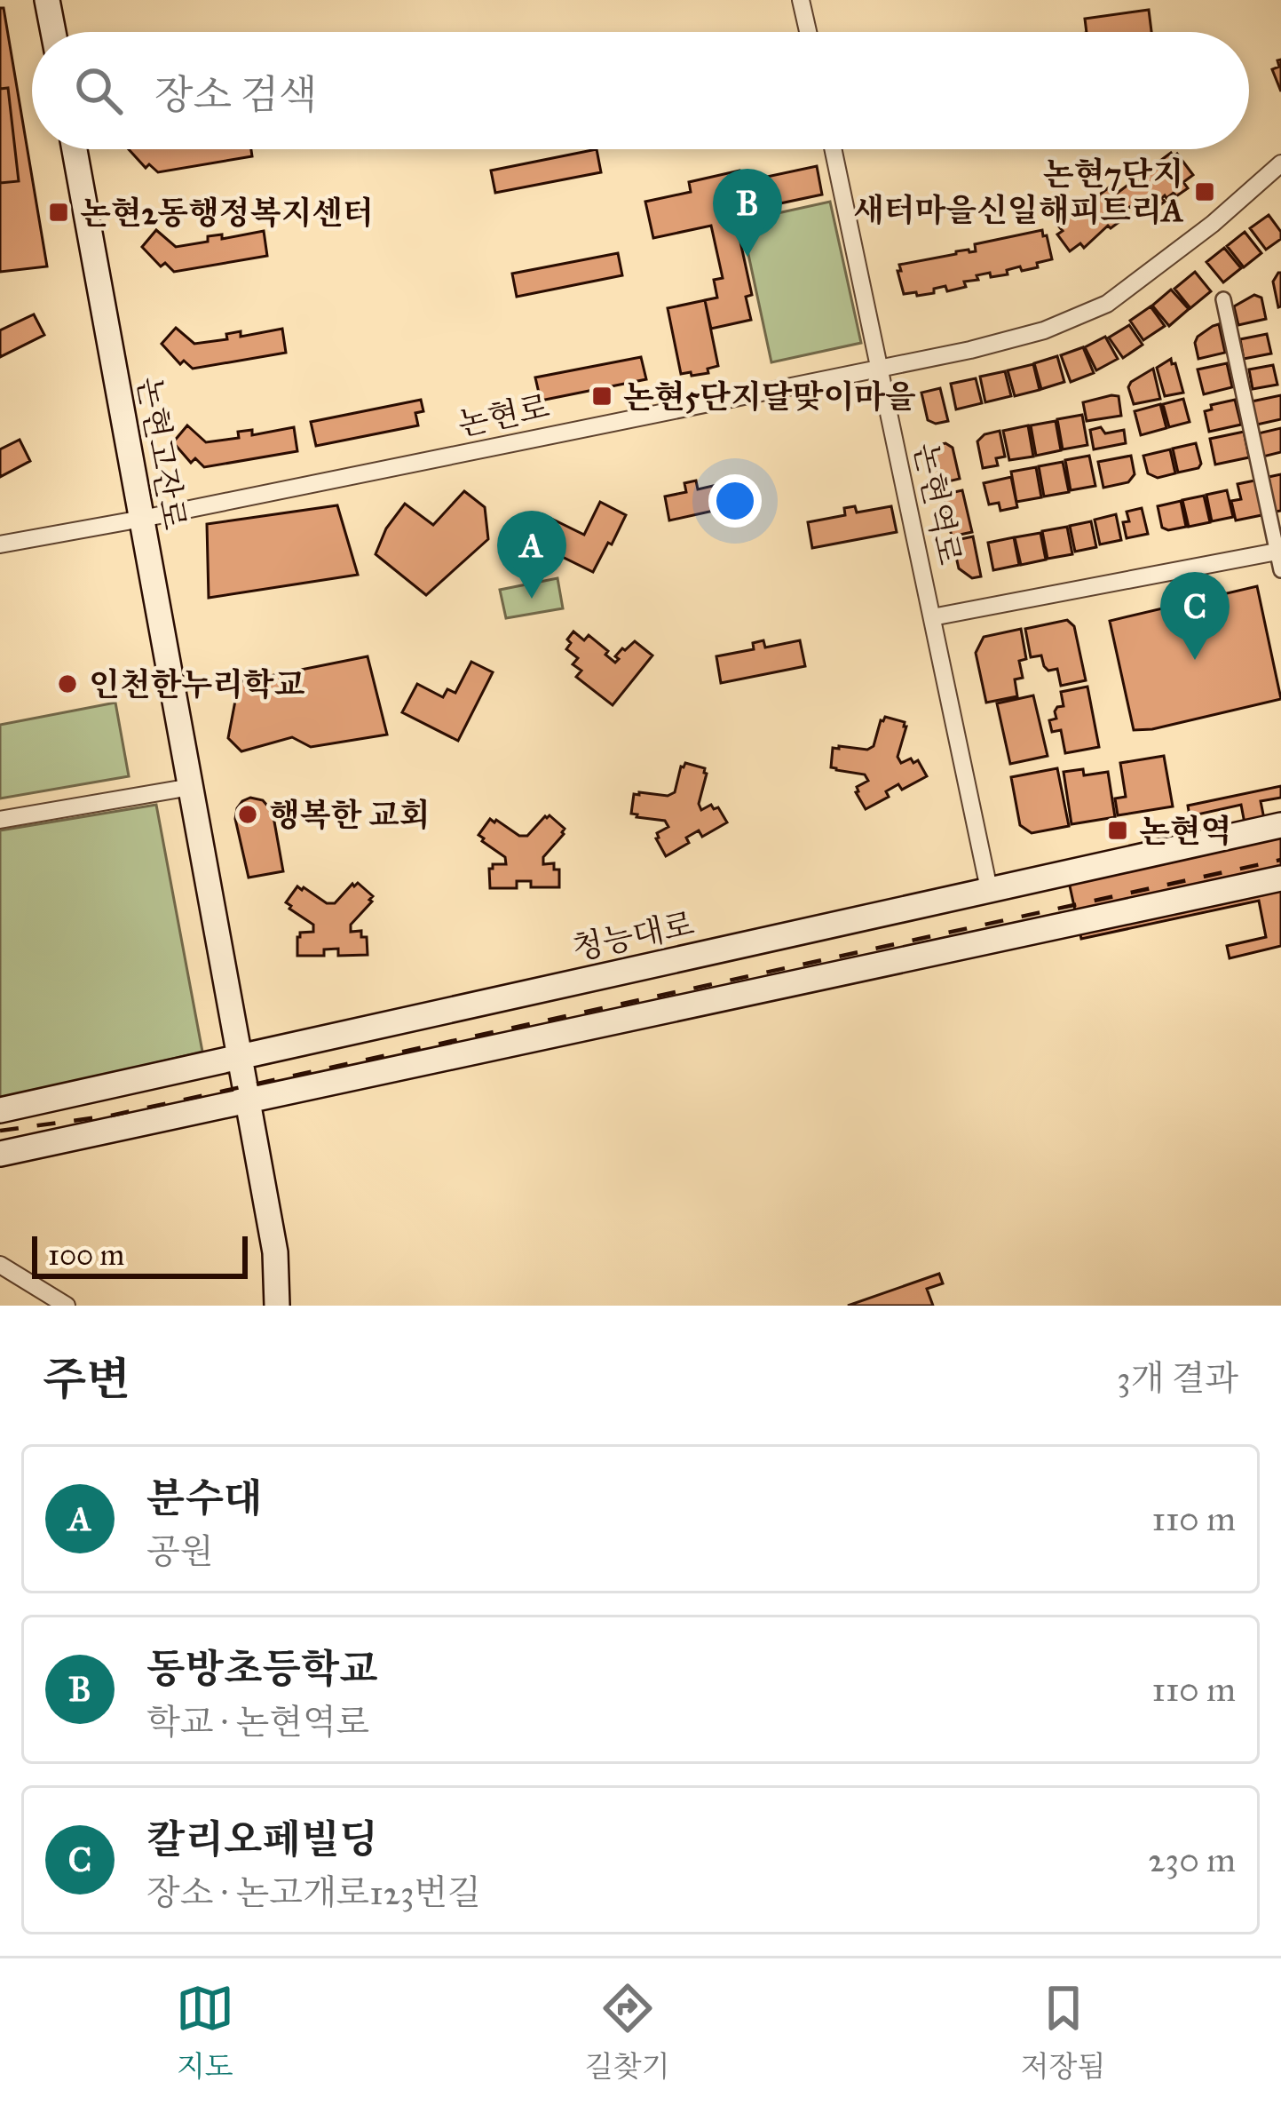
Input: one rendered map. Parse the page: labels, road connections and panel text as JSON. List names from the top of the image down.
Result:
{
  "streets": {
    "main road": ["논현고잔로", "청능대로"],
    "street": ["논현로", "논현역로"]
  },
  "crossings": [
    ["논현로", "논현고잔로"],
    ["논현로", "논현역로"],
    ["논현고잔로", "청능대로"],
    ["논현역로", "청능대로"]
  ],
  "places": {
    "transit": [
      "논현7단지 새터마을신일해피트리A",
      "논현2동행정복지센터",
      "논현5단지달맞이마을",
      "논현역"
    ],
    "other": ["인천한누리학교", "행복한 교회"]
  },
  "scale_bar": "100 m",
  "page": {
    "search": "장소 검색",
    "pins": ["B", "A", "C"],
    "scale": "100 m",
    "heading": ["주변", "3개 결과"],
    "list": [
      {
        "mark": "A",
        "name": "분수대",
        "note": "공원",
        "value": "110 m"
      },
      {
        "mark": "B",
        "name": "동방초등학교",
        "note": "학교 · 논현역로",
        "value": "110 m"
      },
      {
        "mark": "C",
        "name": "칼리오페빌딩",
        "note": "장소 · 논고개로123번길",
        "value": "230 m"
      }
    ],
    "nav": ["지도", "길찾기", "저장됨"]
  }
}
